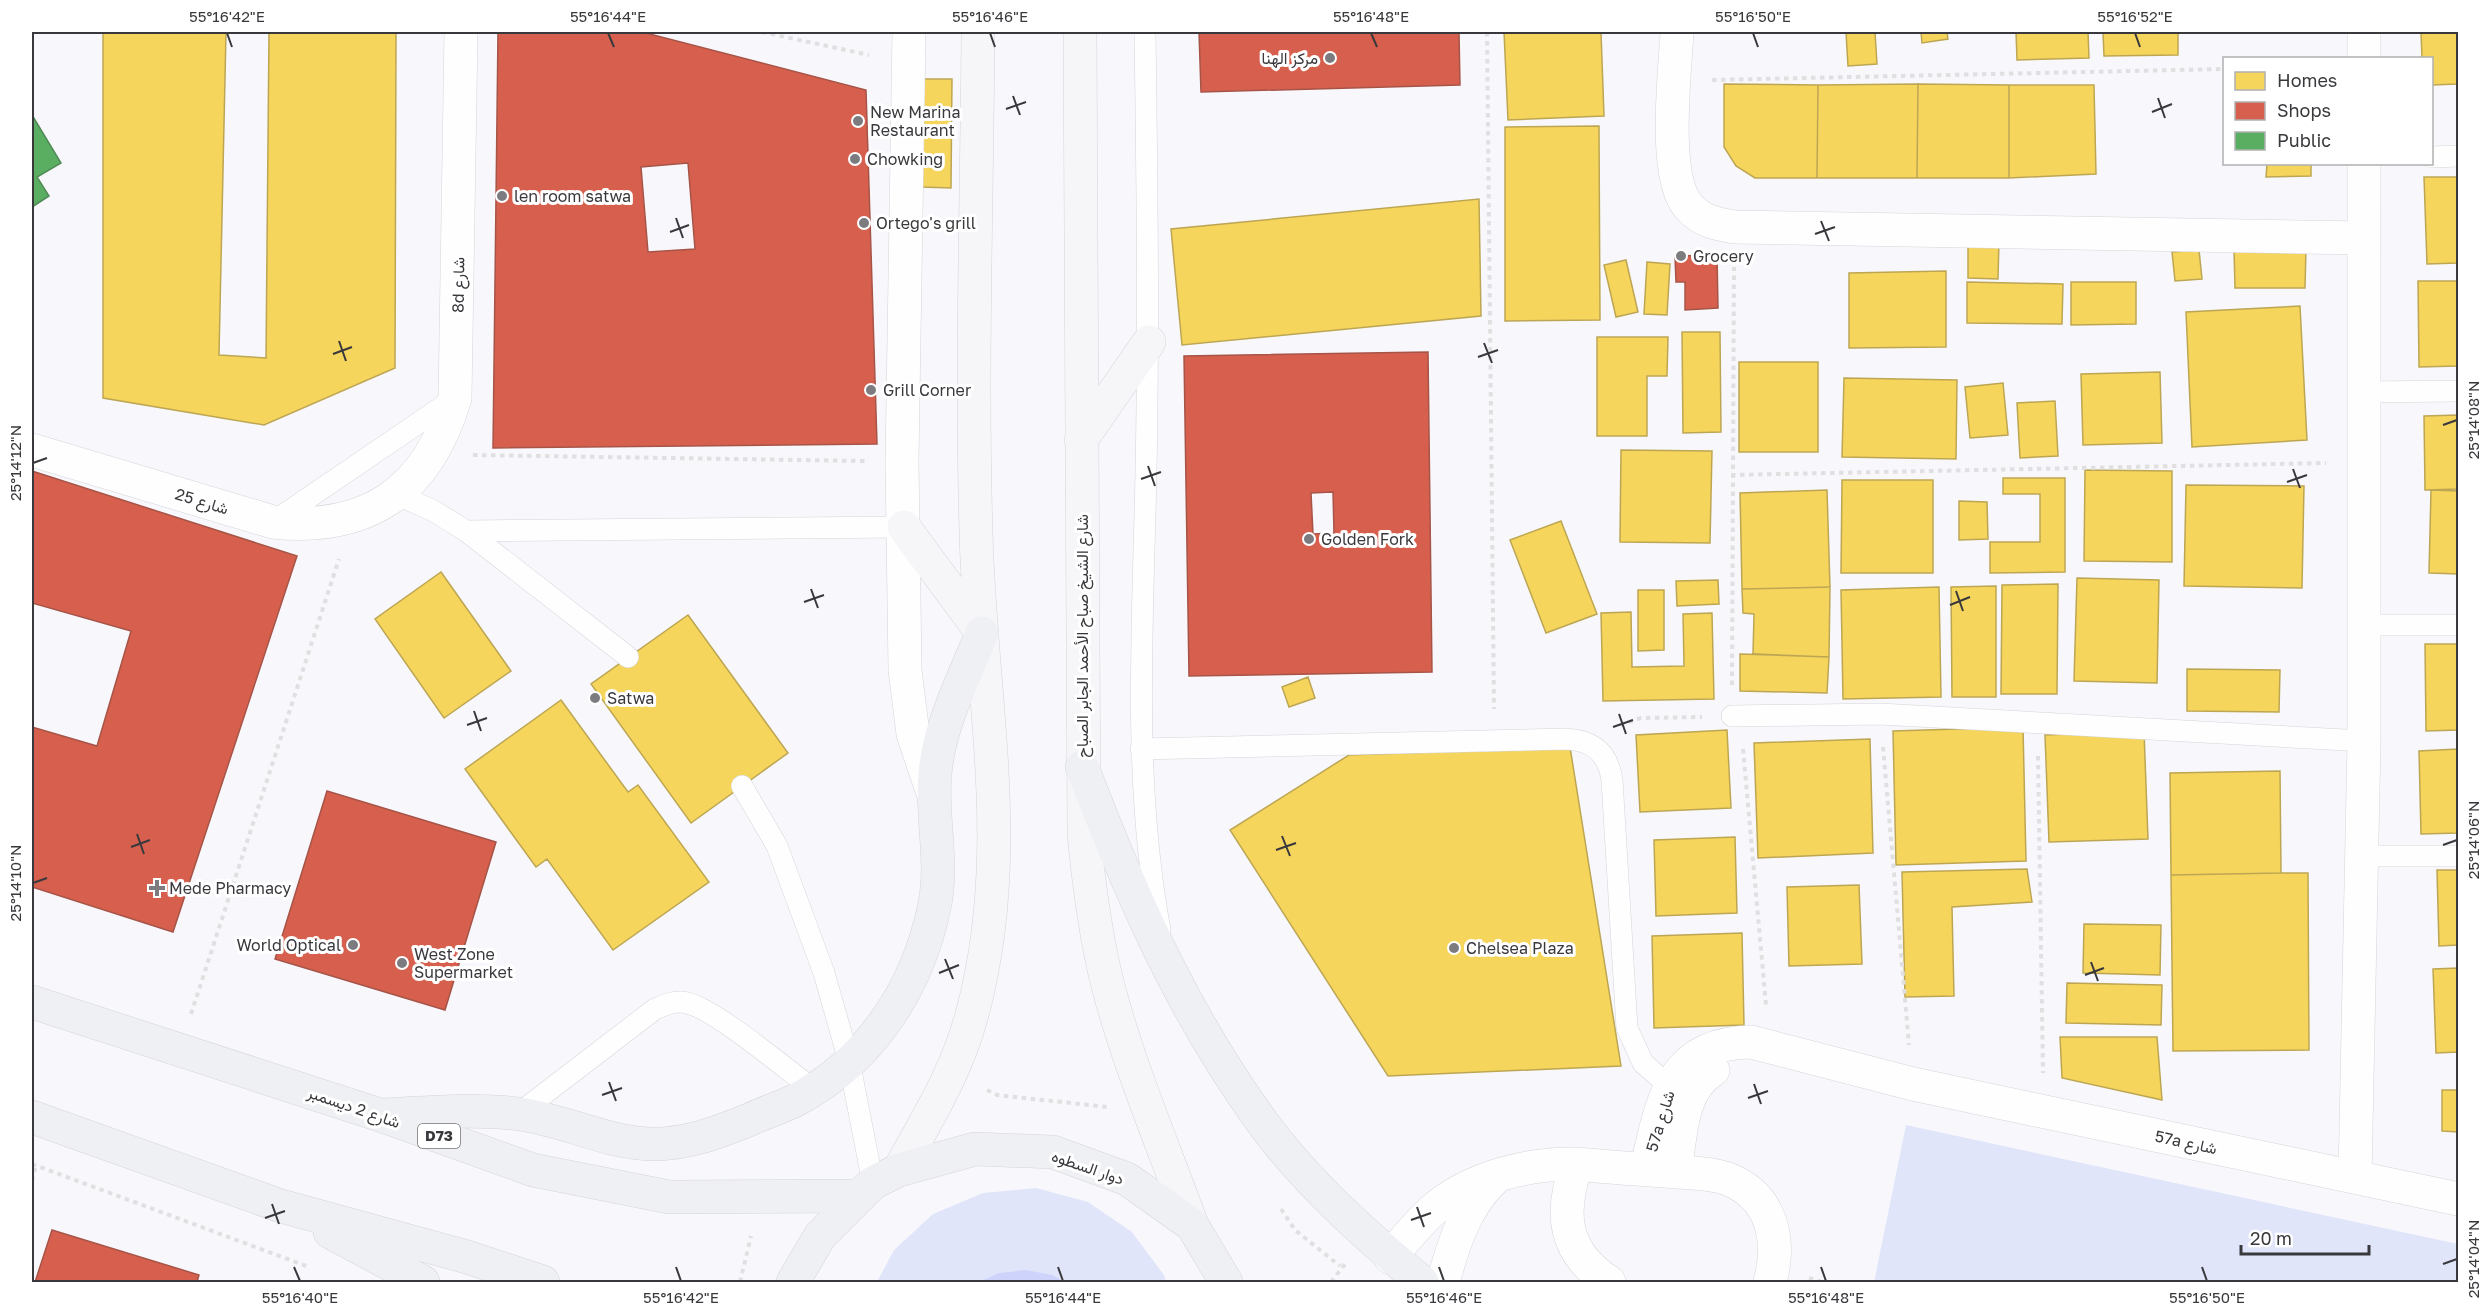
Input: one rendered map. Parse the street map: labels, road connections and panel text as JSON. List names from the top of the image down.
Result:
{
  "streets": {
    "main road": [
      "شارع الشيخ صباح الأحمد الجابر الصباح",
      "شارع 2 ديسمبر",
      "D73",
      "دوار السطوه"
    ],
    "street": ["8d شارع", "شارع 25", "57a شارع"]
  },
  "crossings": [
    ["8d شارع", "شارع 25"],
    ["شارع الشيخ صباح الأحمد الجابر الصباح", "دوار السطوه"],
    ["شارع 2 ديسمبر", "دوار السطوه"]
  ],
  "places": {
    "other": [
      "مركز الهنا",
      "New Marina Restaurant",
      "Chowking",
      "len room satwa",
      "Ortego's grill",
      "Grocery",
      "Grill Corner",
      "Golden Fork",
      "Satwa",
      "World Optical",
      "Chelsea Plaza",
      "West Zone Supermarket"
    ],
    "health": ["Mede Pharmacy"]
  },
  "legend": ["Homes", "Shops", "Public"],
  "scale_bar": "20 m",
  "coordinates": [
    "55°16'42\"E",
    "55°16'44\"E",
    "55°16'46\"E",
    "55°16'48\"E",
    "55°16'50\"E",
    "55°16'52\"E",
    "25°14'08\"N",
    "25°14'12\"N",
    "25°14'06\"N",
    "25°14'10\"N",
    "25°14'04\"N",
    "55°16'40\"E"
  ]
}
